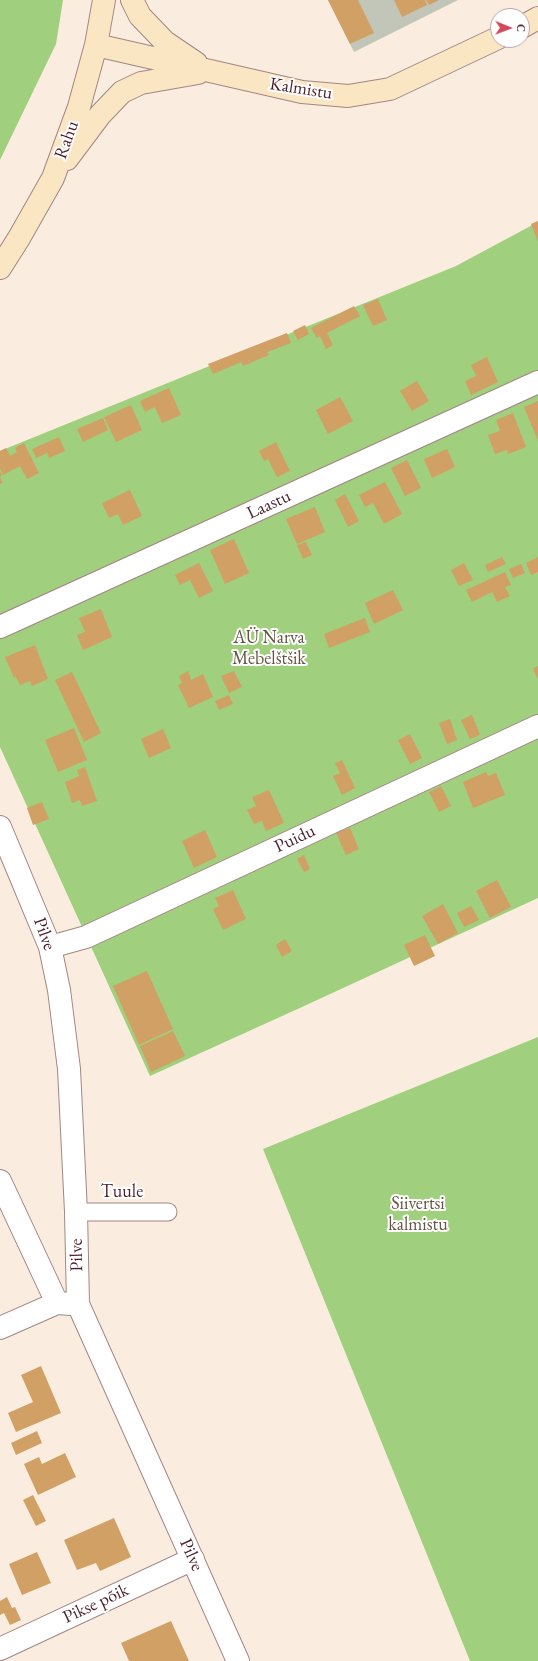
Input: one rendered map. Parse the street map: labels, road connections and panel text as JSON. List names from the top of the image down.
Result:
{
  "streets": {
    "main road": ["Kalmistu", "Rahu"],
    "street": [
      "Laastu",
      "Puidu",
      "Pilve",
      "Pikse põik"
    ],
    "lane": ["Tuule"]
  },
  "crossings": [
    ["Kalmistu", "Rahu"],
    ["Puidu", "Pilve"],
    ["Pilve", "Tuule"],
    ["Pilve", "Pikse põik"]
  ],
  "parks": ["AÜ Narva Mebelštšik", "Siivertsi kalmistu"],
  "north": "right"
}
